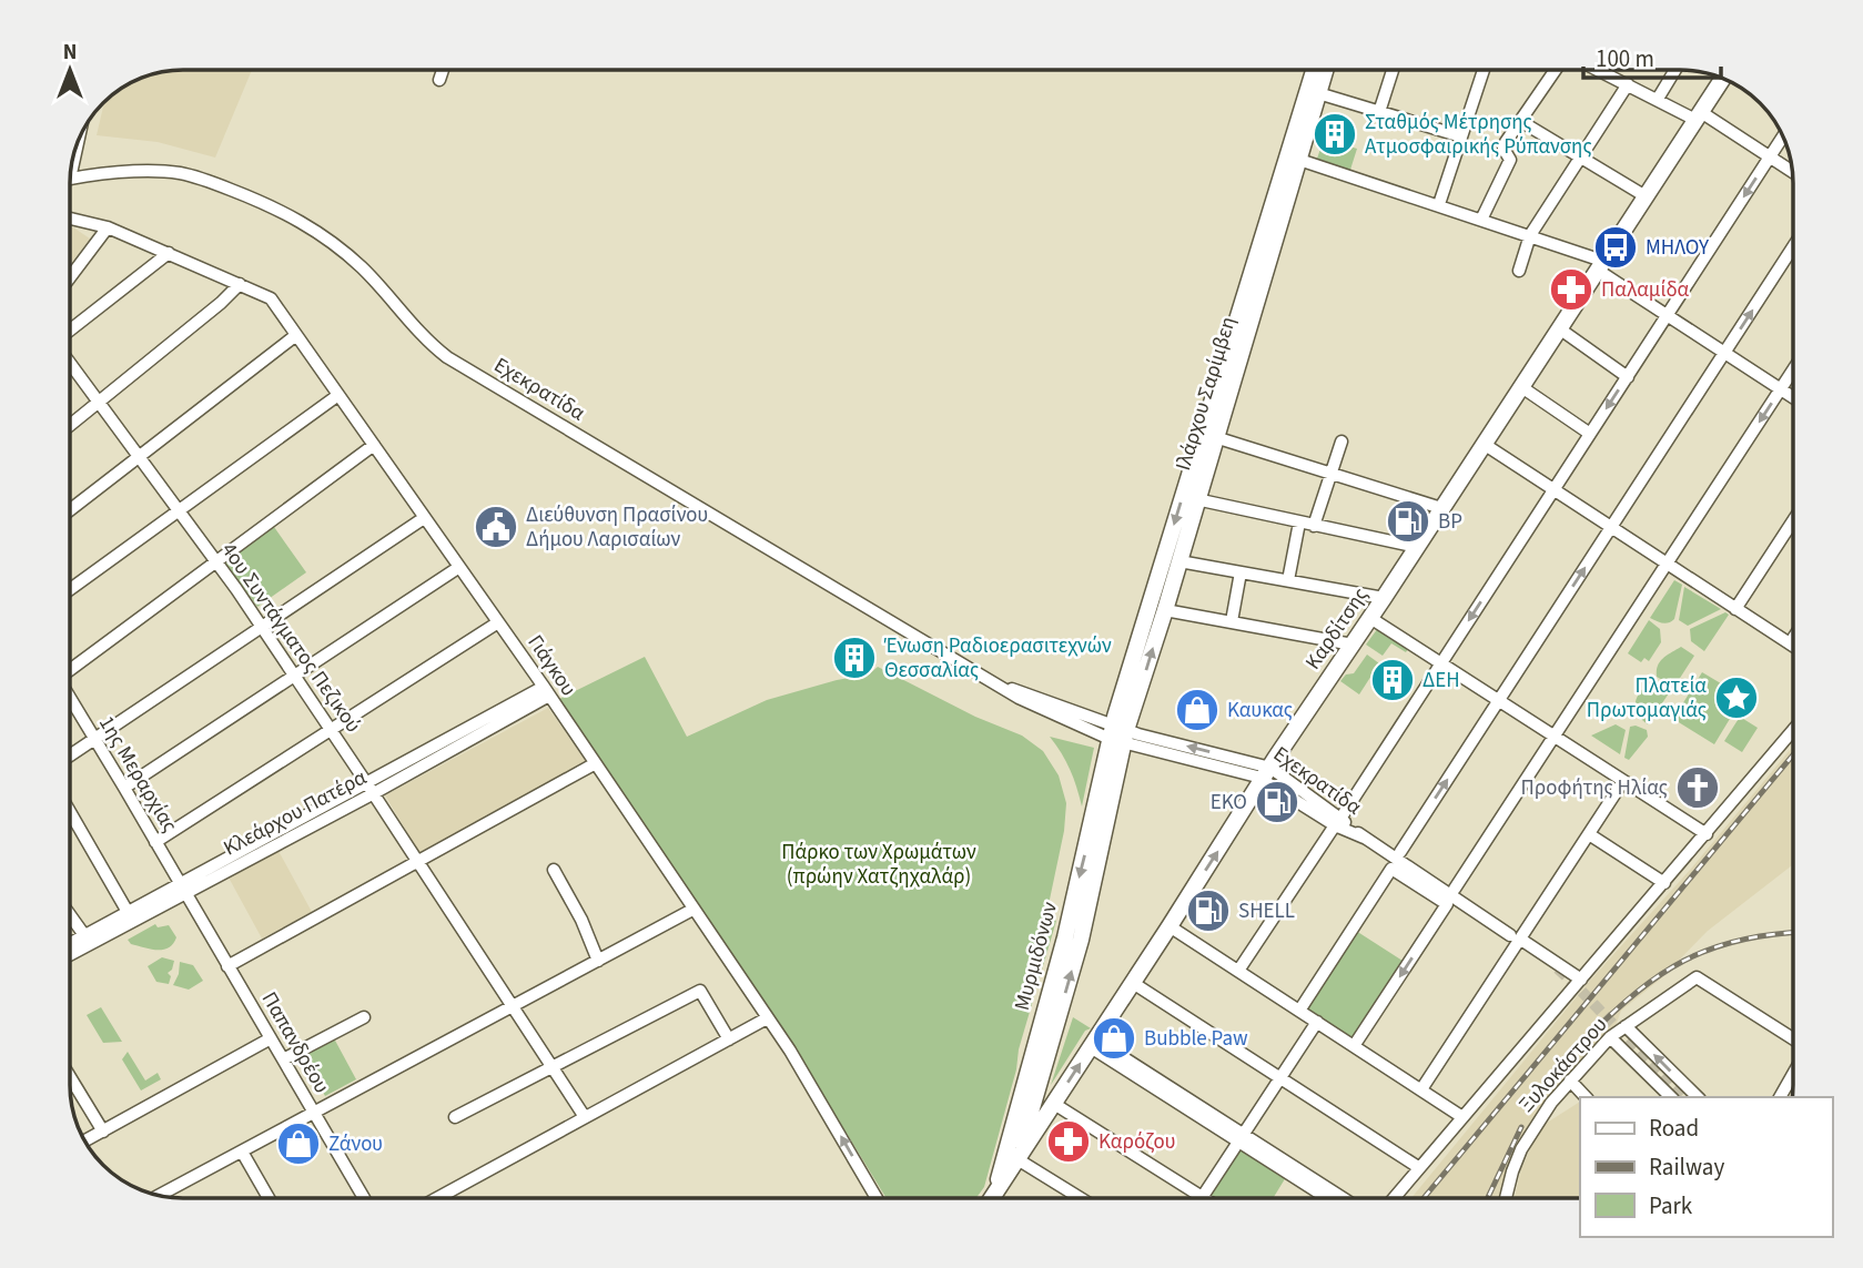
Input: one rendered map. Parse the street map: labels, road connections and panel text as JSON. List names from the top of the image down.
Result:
{
  "streets": {
    "main road": ["Ιλάρχου Σαρίμβεη", "Καρδίτσης", "Μυρμιδόνων"],
    "street": [
      "Εχεκρατίδα",
      "4ου Συντάγματος Πεζικού",
      "Γιάγκου",
      "1ης Μεραρχίας",
      "Κλεάρχου Πατέρα",
      "Παπανδρέου",
      "Ξυλοκάστρου"
    ]
  },
  "crossings": [
    ["Εχεκρατίδα", "Ιλάρχου Σαρίμβεη"],
    ["Εχεκρατίδα", "Καρδίτσης"],
    ["Εχεκρατίδα", "Μυρμιδόνων"],
    ["Ιλάρχου Σαρίμβεη", "Μυρμιδόνων"],
    ["Καρδίτσης", "Μυρμιδόνων"],
    ["4ου Συντάγματος Πεζικού", "Κλεάρχου Πατέρα"],
    ["Γιάγκου", "Κλεάρχου Πατέρα"],
    ["1ης Μεραρχίας", "Κλεάρχου Πατέρα"],
    ["1ης Μεραρχίας", "Παπανδρέου"],
    ["Κλεάρχου Πατέρα", "Παπανδρέου"]
  ],
  "parks": ["Πάρκο των Χρωμάτων (πρώην Χατζηχαλάρ)"],
  "places": {
    "building": ["Σταθμός Μέτρησης Ατμοσφαιρικής Ρύπανσης", "Ένωση Ραδιοερασιτεχνών Θεσσαλίας", "ΔΕΗ"],
    "bus stop": ["ΜΗΛΟΥ"],
    "pharmacy": ["Παλαμίδα", "Καρόζου"],
    "fuel station": ["BP", "EKO", "SHELL"],
    "public building": ["Διεύθυνση Πρασίνου Δήμου Λαρισαίων"],
    "place": ["Πλατεία Πρωτομαγιάς"],
    "shop": ["Καυκας", "Bubble Paw", "Ζάνου"],
    "church": ["Προφήτης Ηλίας"]
  },
  "legend": ["Road", "Railway", "Park"],
  "scale_bar": "100 m",
  "north": "top"
}
